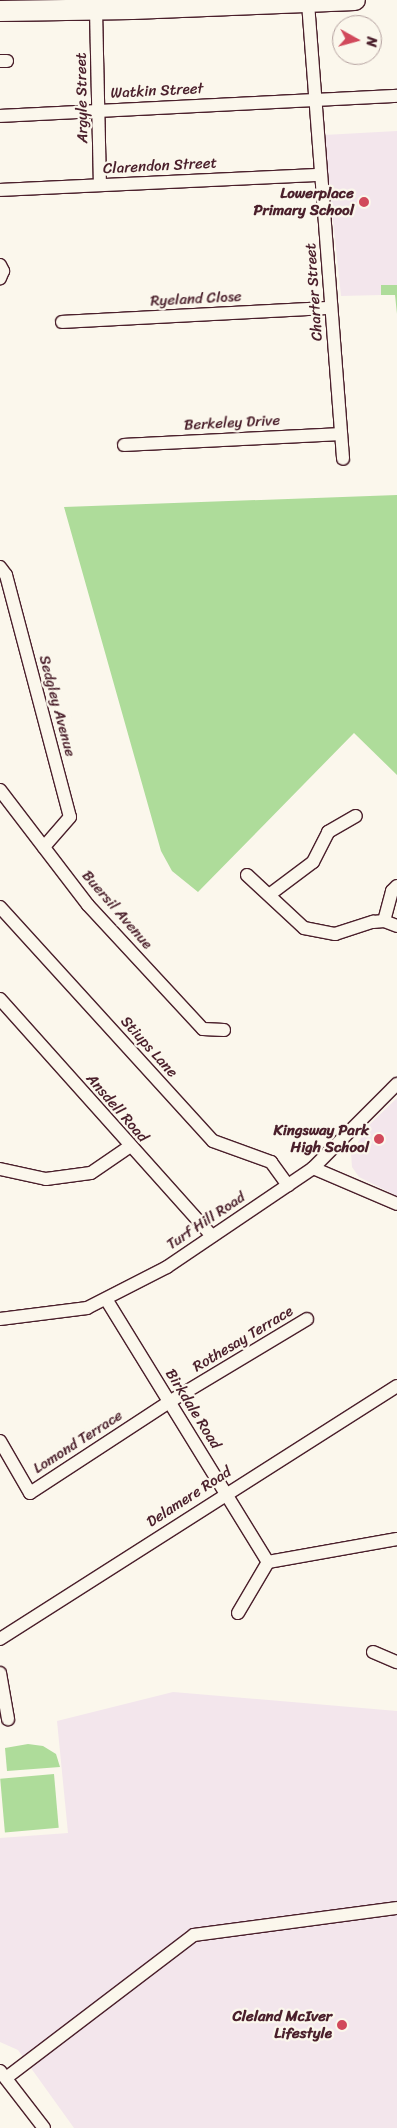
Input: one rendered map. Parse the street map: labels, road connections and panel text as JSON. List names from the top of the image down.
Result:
{
  "streets": {
    "street": [
      "Watkin Street",
      "Argyle Street",
      "Clarendon Street",
      "Charter Street",
      "Ryeland Close",
      "Berkeley Drive",
      "Sedgley Avenue",
      "Buersil Avenue",
      "Stiups Lane",
      "Ansdell Road",
      "Turf Hill Road",
      "Rothesay Terrace",
      "Birkdale Road",
      "Lomond Terrace",
      "Delamere Road"
    ]
  },
  "crossings": [
    ["Watkin Street", "Argyle Street"],
    ["Watkin Street", "Charter Street"],
    ["Argyle Street", "Clarendon Street"],
    ["Clarendon Street", "Charter Street"],
    ["Charter Street", "Ryeland Close"],
    ["Charter Street", "Berkeley Drive"],
    ["Sedgley Avenue", "Buersil Avenue"],
    ["Stiups Lane", "Turf Hill Road"],
    ["Ansdell Road", "Turf Hill Road"],
    ["Turf Hill Road", "Birkdale Road"],
    ["Rothesay Terrace", "Birkdale Road"],
    ["Rothesay Terrace", "Lomond Terrace"],
    ["Birkdale Road", "Lomond Terrace"],
    ["Birkdale Road", "Delamere Road"]
  ],
  "places": ["Lowerplace Primary School", "Kingsway Park High School", "Cleland McIver Lifestyle"],
  "north": "right"
}
